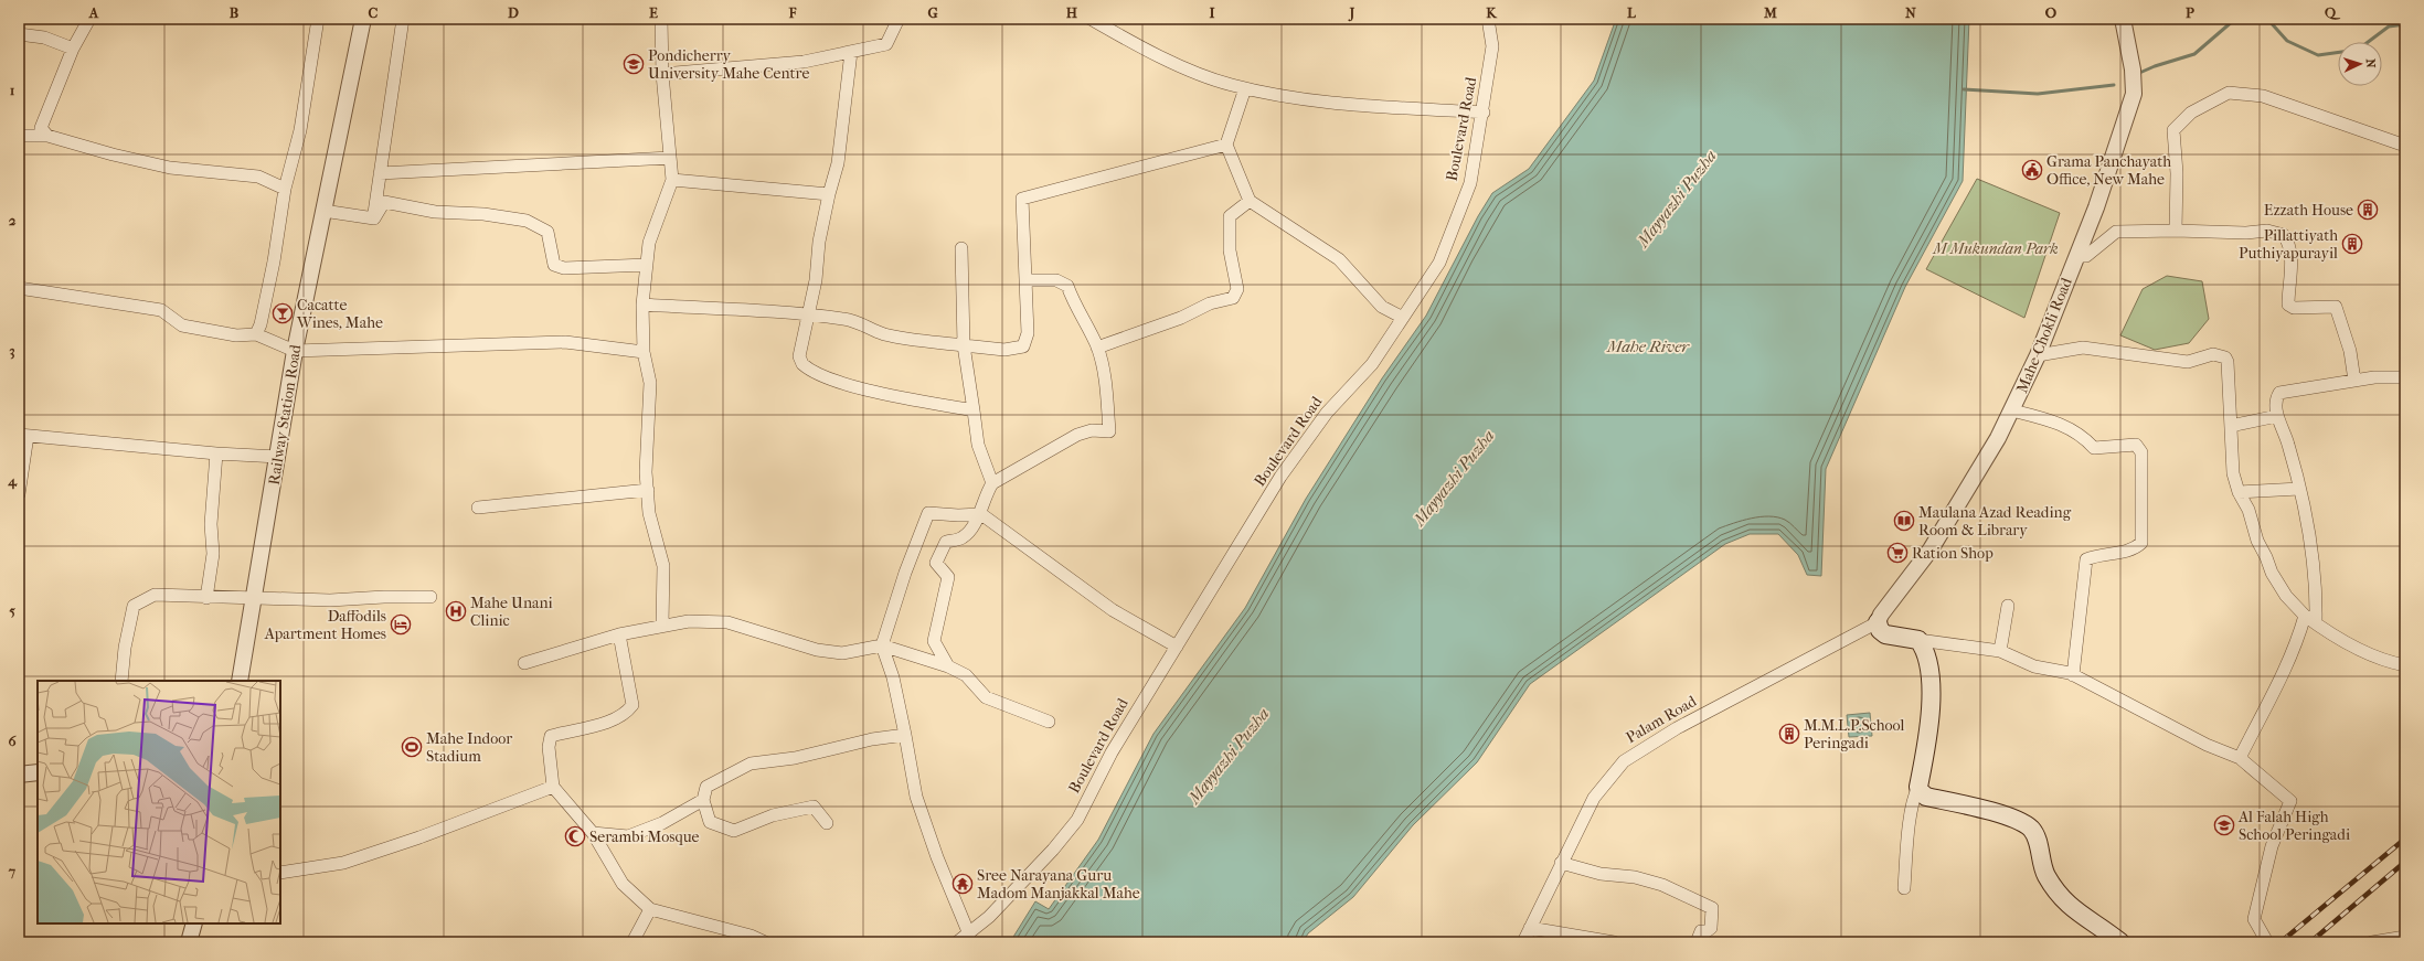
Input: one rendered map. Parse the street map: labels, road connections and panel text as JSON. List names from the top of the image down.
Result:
{
  "streets": {
    "street": [
      "Boulevard Road",
      "Mahe-Chokli Road",
      "Railway Station Road",
      "Palam Road"
    ]
  },
  "crossings": [
    ["Mahe-Chokli Road", "Palam Road"]
  ],
  "water": ["Mayyazhi Puzha", "Mahe River"],
  "parks": ["M Mukundan Park"],
  "places": {
    "school or university": ["Pondicherry University Mahe Centre", "Al Falah High School Peringadi"],
    "public building": ["Grama Panchayath Office, New Mahe"],
    "building": ["Ezzath House", "Pillattiyath Puthiyapurayil", "M.M.L.P.School Peringadi"],
    "bar": ["Cacatte Wines, Mahe"],
    "library": ["Maulana Azad Reading Room & Library"],
    "supermarket": ["Ration Shop"],
    "hospital": ["Mahe Unani Clinic"],
    "hotel": ["Daffodils Apartment Homes"],
    "sports": ["Mahe Indoor Stadium"],
    "mosque": ["Serambi Mosque"],
    "temple": ["Sree Narayana Guru Madom Manjakkal Mahe"]
  },
  "north": "right",
  "grid": {
    "columns": [
      "A",
      "B",
      "C",
      "D",
      "E",
      "F",
      "G",
      "H",
      "I",
      "J",
      "K",
      "L",
      "M",
      "N",
      "O",
      "P",
      "Q"
    ],
    "rows": [
      "1",
      "2",
      "3",
      "4",
      "5",
      "6",
      "7"
    ]
  }
}
